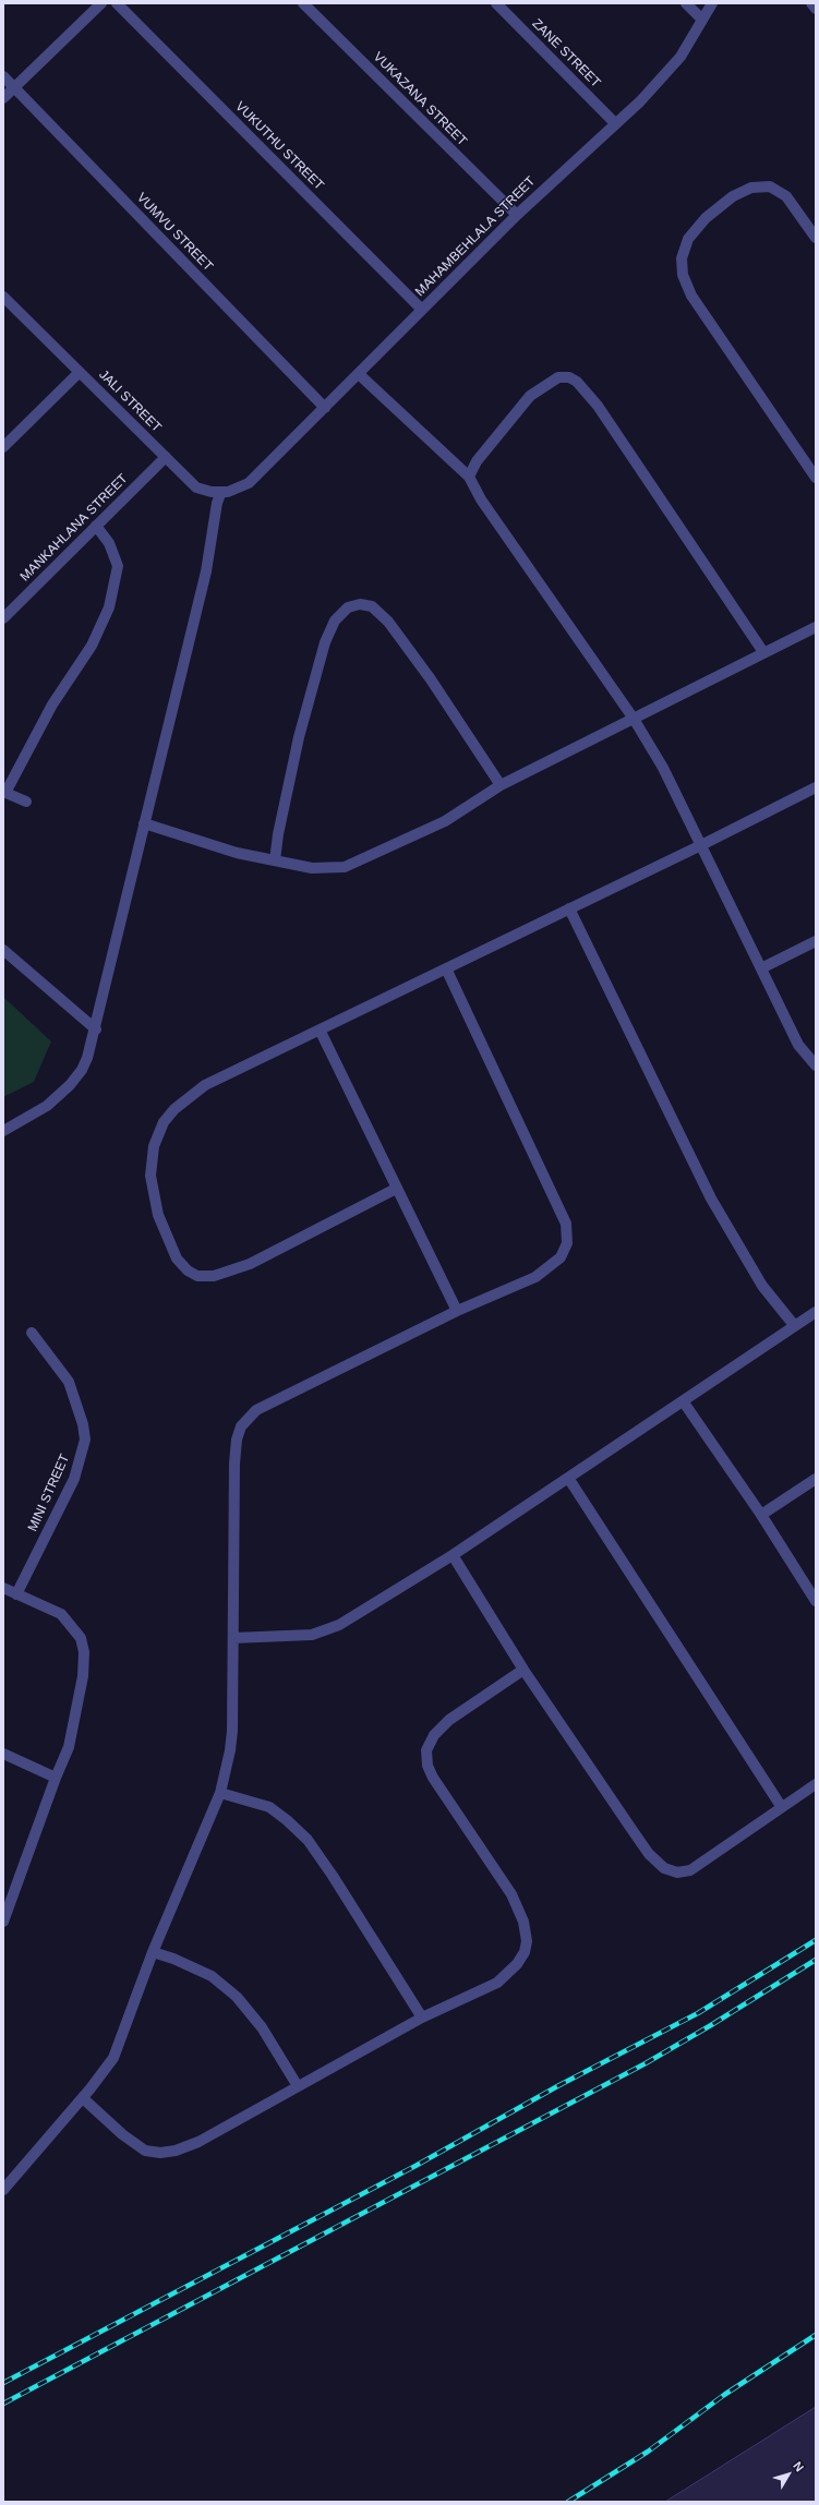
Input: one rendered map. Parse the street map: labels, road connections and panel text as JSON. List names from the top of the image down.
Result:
{
  "streets": {
    "street": [
      "ZANE STREET",
      "VUKAZANA STREET",
      "VUKUTHU STREET",
      "VUMVU STREET",
      "MAHAMBEHLALA STREET",
      "JALI STREET",
      "MANKAHLANA STREET",
      "MINI STREET"
    ]
  },
  "crossings": [
    ["ZANE STREET", "MAHAMBEHLALA STREET"],
    ["VUKAZANA STREET", "MAHAMBEHLALA STREET"],
    ["VUKUTHU STREET", "MAHAMBEHLALA STREET"],
    ["VUMVU STREET", "MAHAMBEHLALA STREET"],
    ["MAHAMBEHLALA STREET", "JALI STREET"],
    ["JALI STREET", "MANKAHLANA STREET"]
  ],
  "north": "top right"
}
